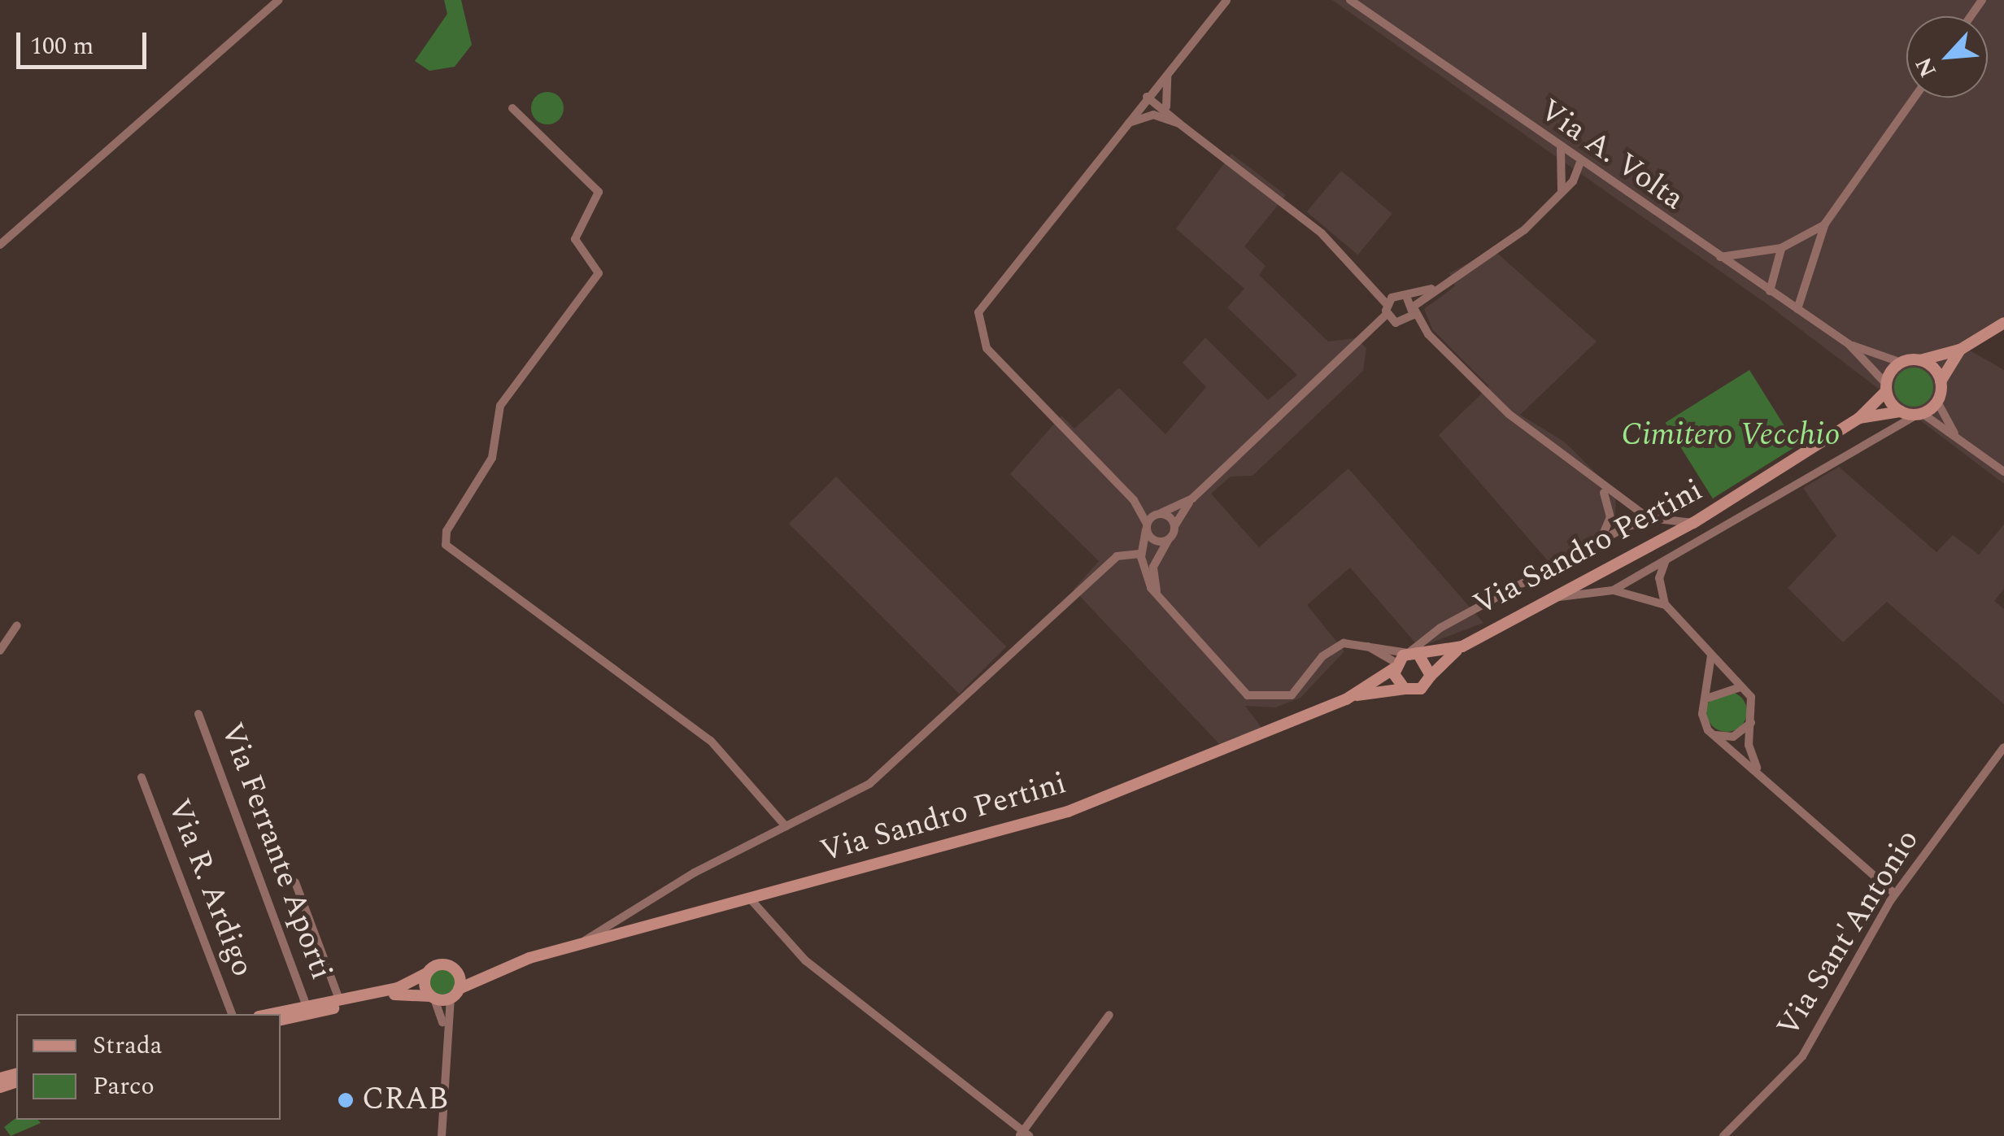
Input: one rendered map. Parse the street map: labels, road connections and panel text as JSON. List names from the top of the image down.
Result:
{
  "streets": {
    "main road": ["Via Sandro Pertini"],
    "street": [
      "Via A. Volta",
      "Via Ferrante Aporti",
      "Via R. Ardigo",
      "Via Sant'Antonio"
    ]
  },
  "crossings": [
    ["Via A. Volta", "Via Sandro Pertini"],
    ["Via Sandro Pertini", "Via Ferrante Aporti"]
  ],
  "parks": ["Cimitero Vecchio"],
  "places": ["CRAB"],
  "legend": ["Strada", "Parco"],
  "scale_bar": "100 m",
  "north": "bottom left"
}
